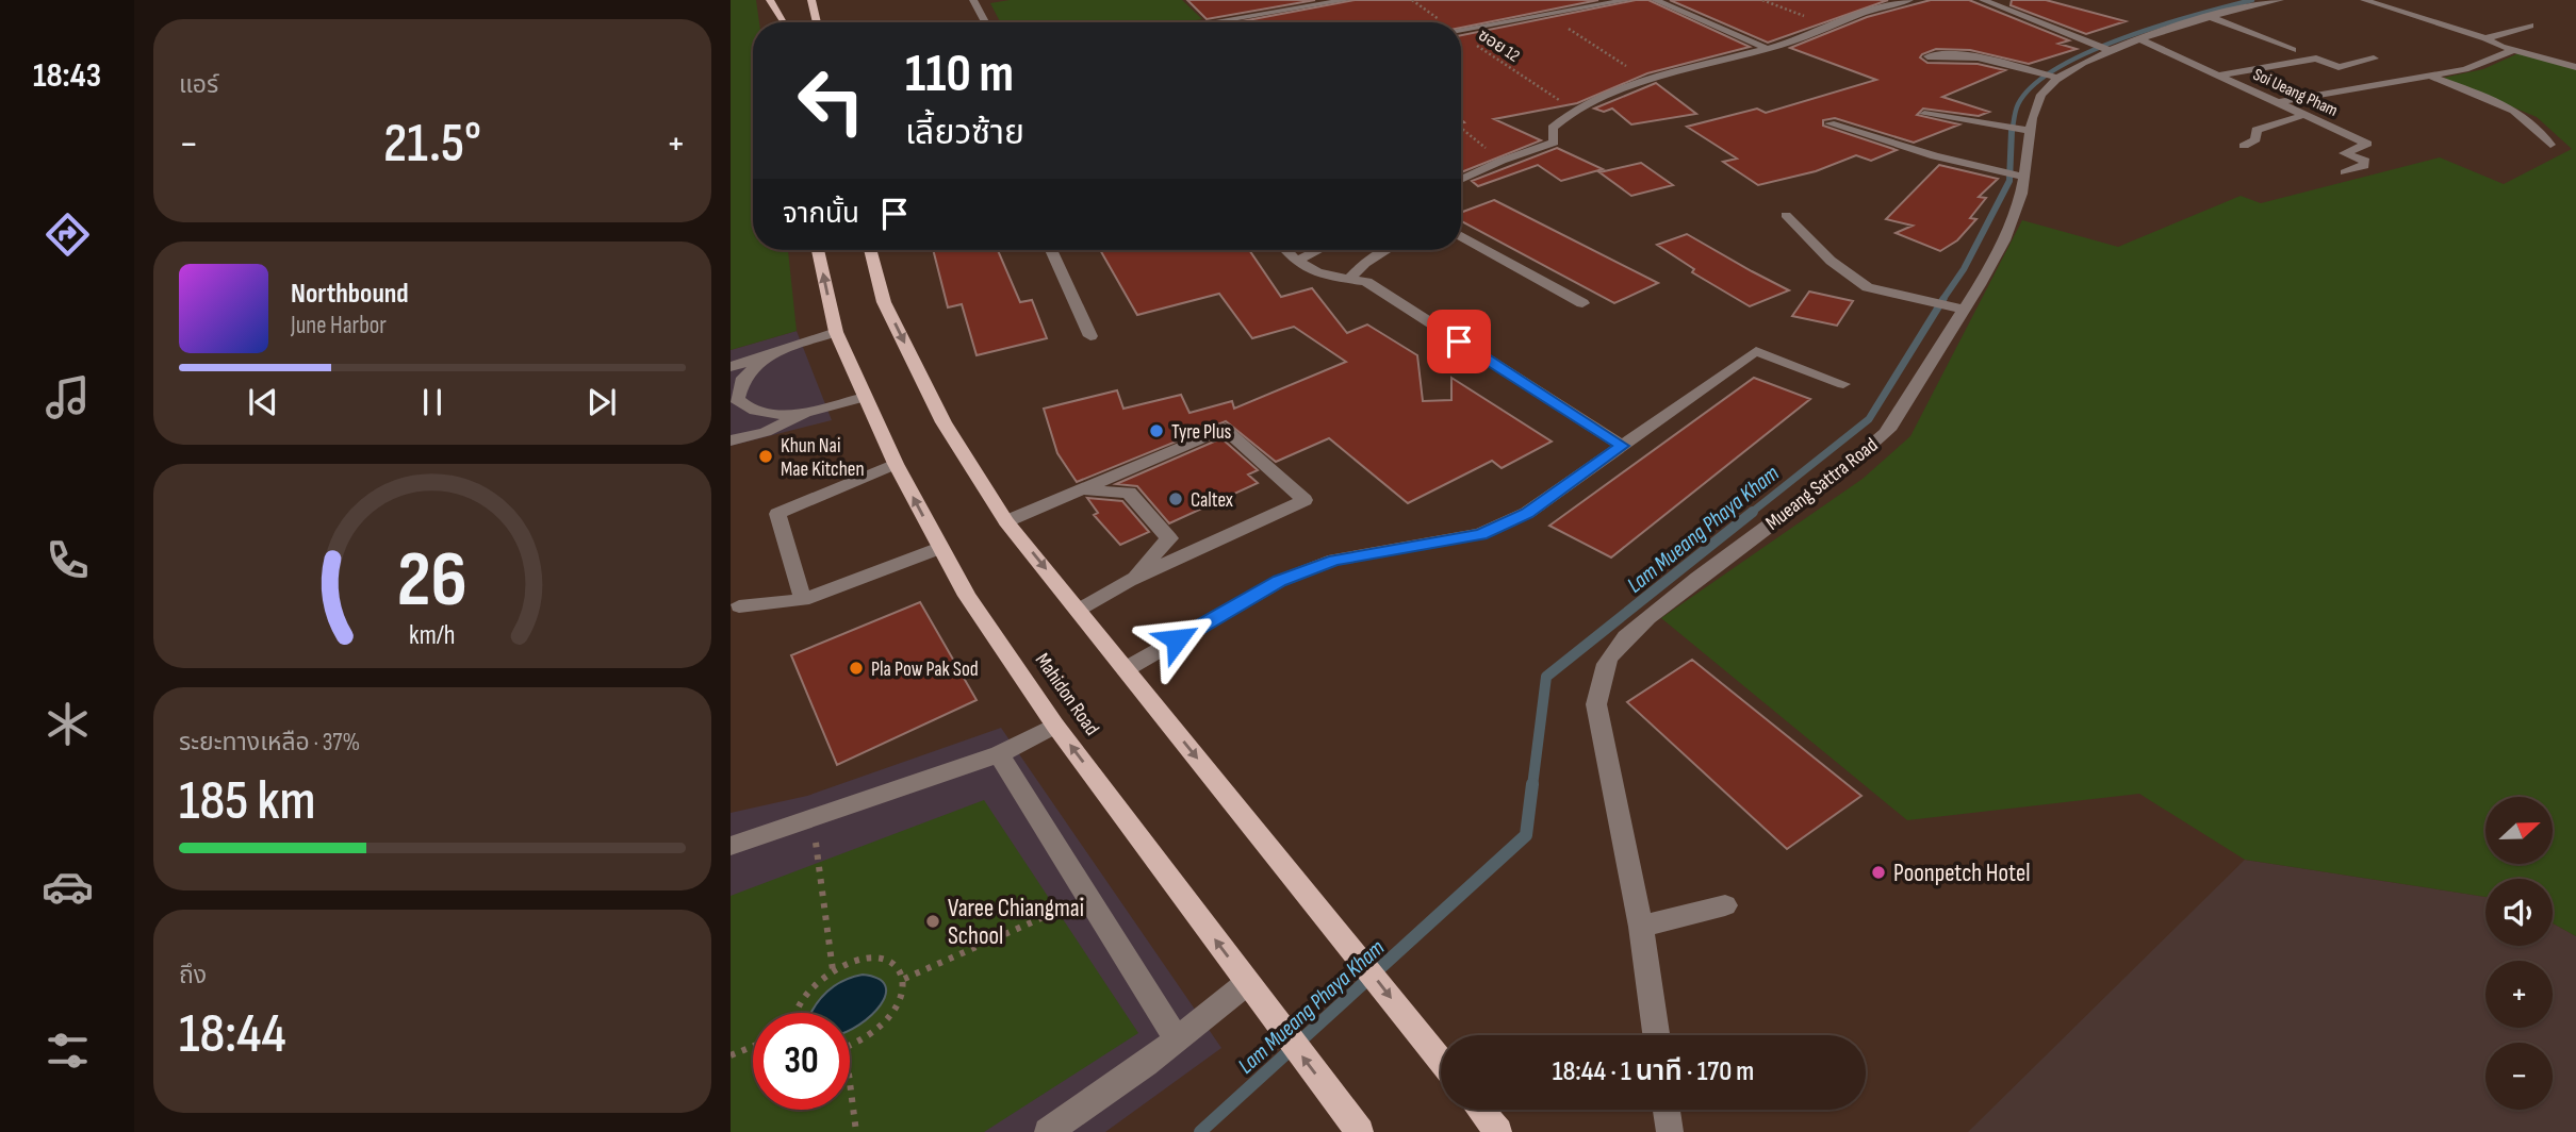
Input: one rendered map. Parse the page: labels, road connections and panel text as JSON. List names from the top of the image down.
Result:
{
  "streets": {
    "main road": ["Mahidon Road"],
    "street": ["Soi Ueang Pham", "Mueang Sattra Road"],
    "path": ["ซอย 12"]
  },
  "crossings": [
    ["Soi Ueang Pham", "Mueang Sattra Road"]
  ],
  "water": ["Lam Mueang Phaya Kham"],
  "places": [
    "Tyre Plus",
    "Khun Nai Mae Kitchen",
    "Caltex",
    "Pla Pow Pak Sod",
    "Poonpetch Hotel",
    "Varee Chiangmai School"
  ],
  "north": "right",
  "page": {
    "tabs": "18:43",
    "tile": [
      "แอร์",
      ["ระยะทางเหลือ · 37%", "185 km"],
      ["ถึง", "18:44"]
    ],
    "turn": ["110 m", "เลี้ยวซ้าย"],
    "heat": ["−", "21.5°", "+"],
    "then": "จากนั้น",
    "song": ["Northbound", "June Harbor"],
    "map_buttons": ["+", "−"],
    "limit": "30",
    "trip": "18:44 · 1 นาที · 170 m",
    "gauge": ["26", "km/h"]
  }
}
